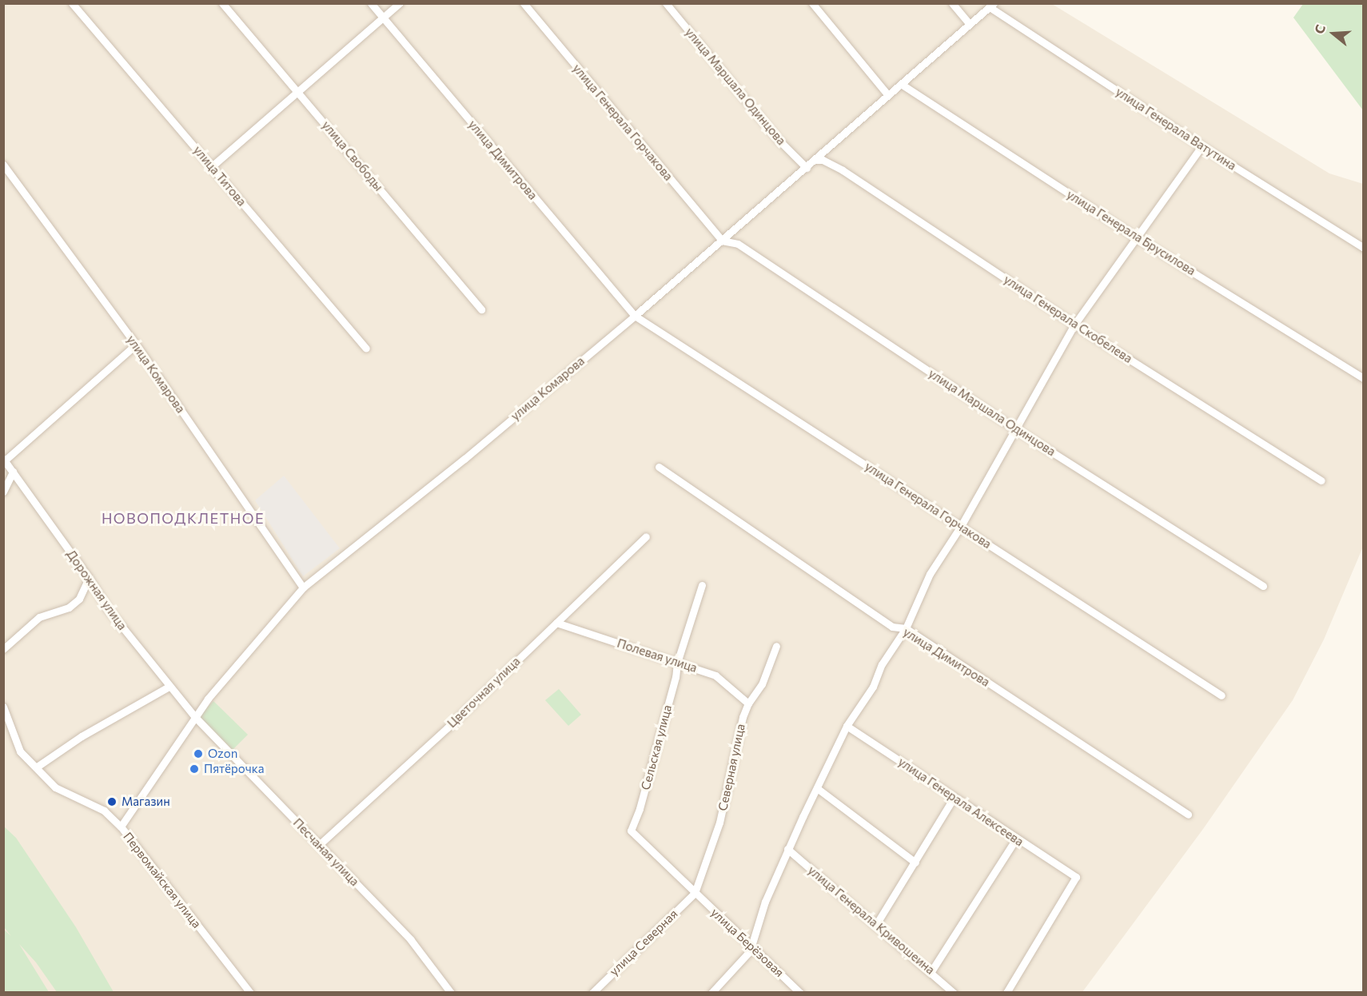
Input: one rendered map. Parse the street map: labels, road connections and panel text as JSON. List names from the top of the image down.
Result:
{
  "streets": {
    "street": [
      "улица Маршала Одинцова",
      "улица Генерала Горчакова",
      "улица Генерала Ватутина",
      "улица Свободы",
      "улица Димитрова",
      "улица Титова",
      "улица Генерала Брусилова",
      "улица Генерала Скобелева",
      "улица Комарова",
      "Дорожная улица",
      "Полевая улица",
      "Цветочная улица",
      "Сельская улица",
      "Северная улица",
      "улица Генерала Алексеева",
      "Песчаная улица",
      "Первомайская улица",
      "улица Генерала Кривошеина",
      "улица Северная",
      "улица Берёзовая"
    ]
  },
  "crossings": [
    ["улица Маршала Одинцова", "улица Генерала Горчакова"],
    ["улица Маршала Одинцова", "улица Комарова"],
    ["улица Генерала Горчакова", "улица Димитрова"],
    ["улица Генерала Горчакова", "улица Комарова"],
    ["улица Генерала Ватутина", "улица Комарова"],
    ["улица Димитрова", "улица Комарова"],
    ["улица Генерала Брусилова", "улица Комарова"],
    ["улица Генерала Скобелева", "улица Комарова"],
    ["улица Комарова", "Дорожная улица"],
    ["улица Комарова", "Песчаная улица"],
    ["улица Комарова", "Первомайская улица"],
    ["Дорожная улица", "Песчаная улица"],
    ["Дорожная улица", "Первомайская улица"],
    ["Полевая улица", "Цветочная улица"],
    ["Полевая улица", "Сельская улица"],
    ["Полевая улица", "Северная улица"],
    ["Цветочная улица", "Песчаная улица"],
    ["Сельская улица", "улица Берёзовая"],
    ["Северная улица", "улица Северная"],
    ["Северная улица", "улица Берёзовая"],
    ["Песчаная улица", "Первомайская улица"],
    ["улица Северная", "улица Берёзовая"]
  ],
  "districts": ["НОВОПОДКЛЕТНОЕ"],
  "places": ["Ozon", "Пятёрочка", "Магазин"],
  "north": "left"
}
